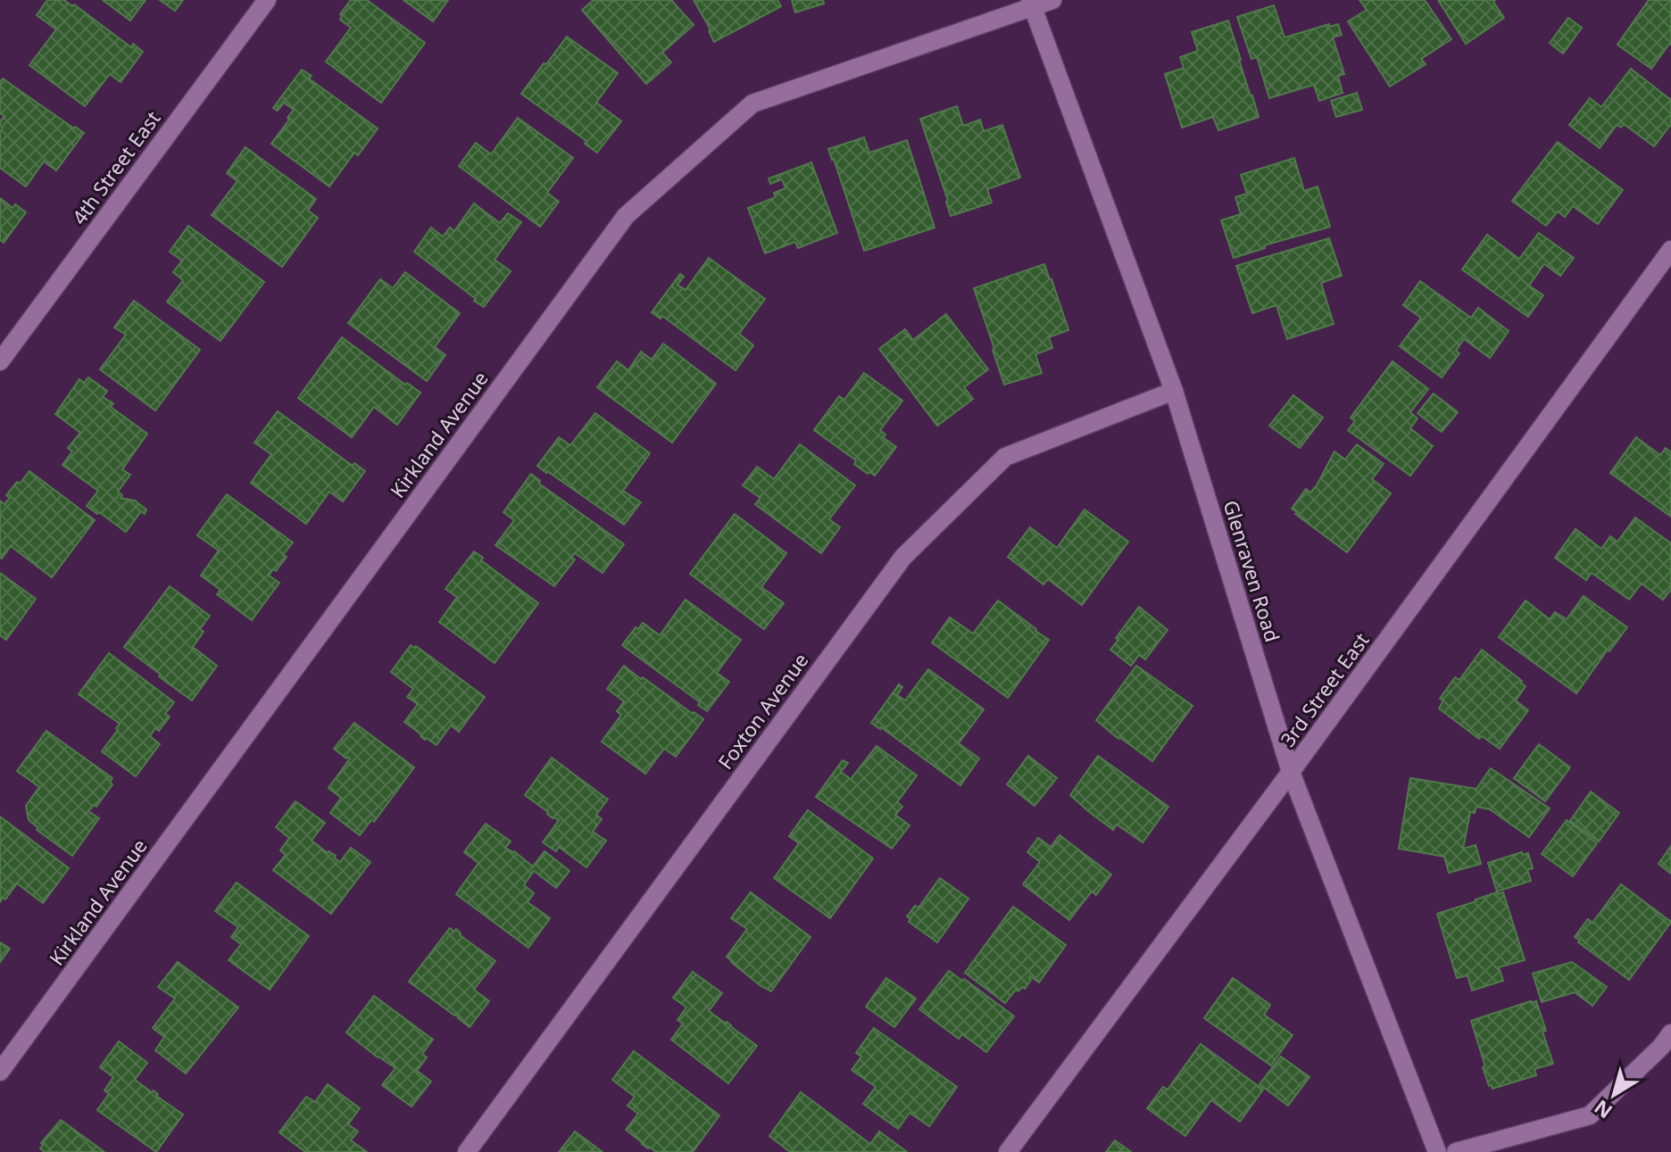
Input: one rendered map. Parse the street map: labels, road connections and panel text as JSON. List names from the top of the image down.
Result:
{
  "streets": {
    "street": [
      "4th Street East",
      "Kirkland Avenue",
      "Glenraven Road",
      "3rd Street East",
      "Foxton Avenue"
    ]
  },
  "crossings": [
    ["Kirkland Avenue", "Glenraven Road"],
    ["Glenraven Road", "3rd Street East"],
    ["Glenraven Road", "Foxton Avenue"]
  ],
  "north": "bottom left"
}
